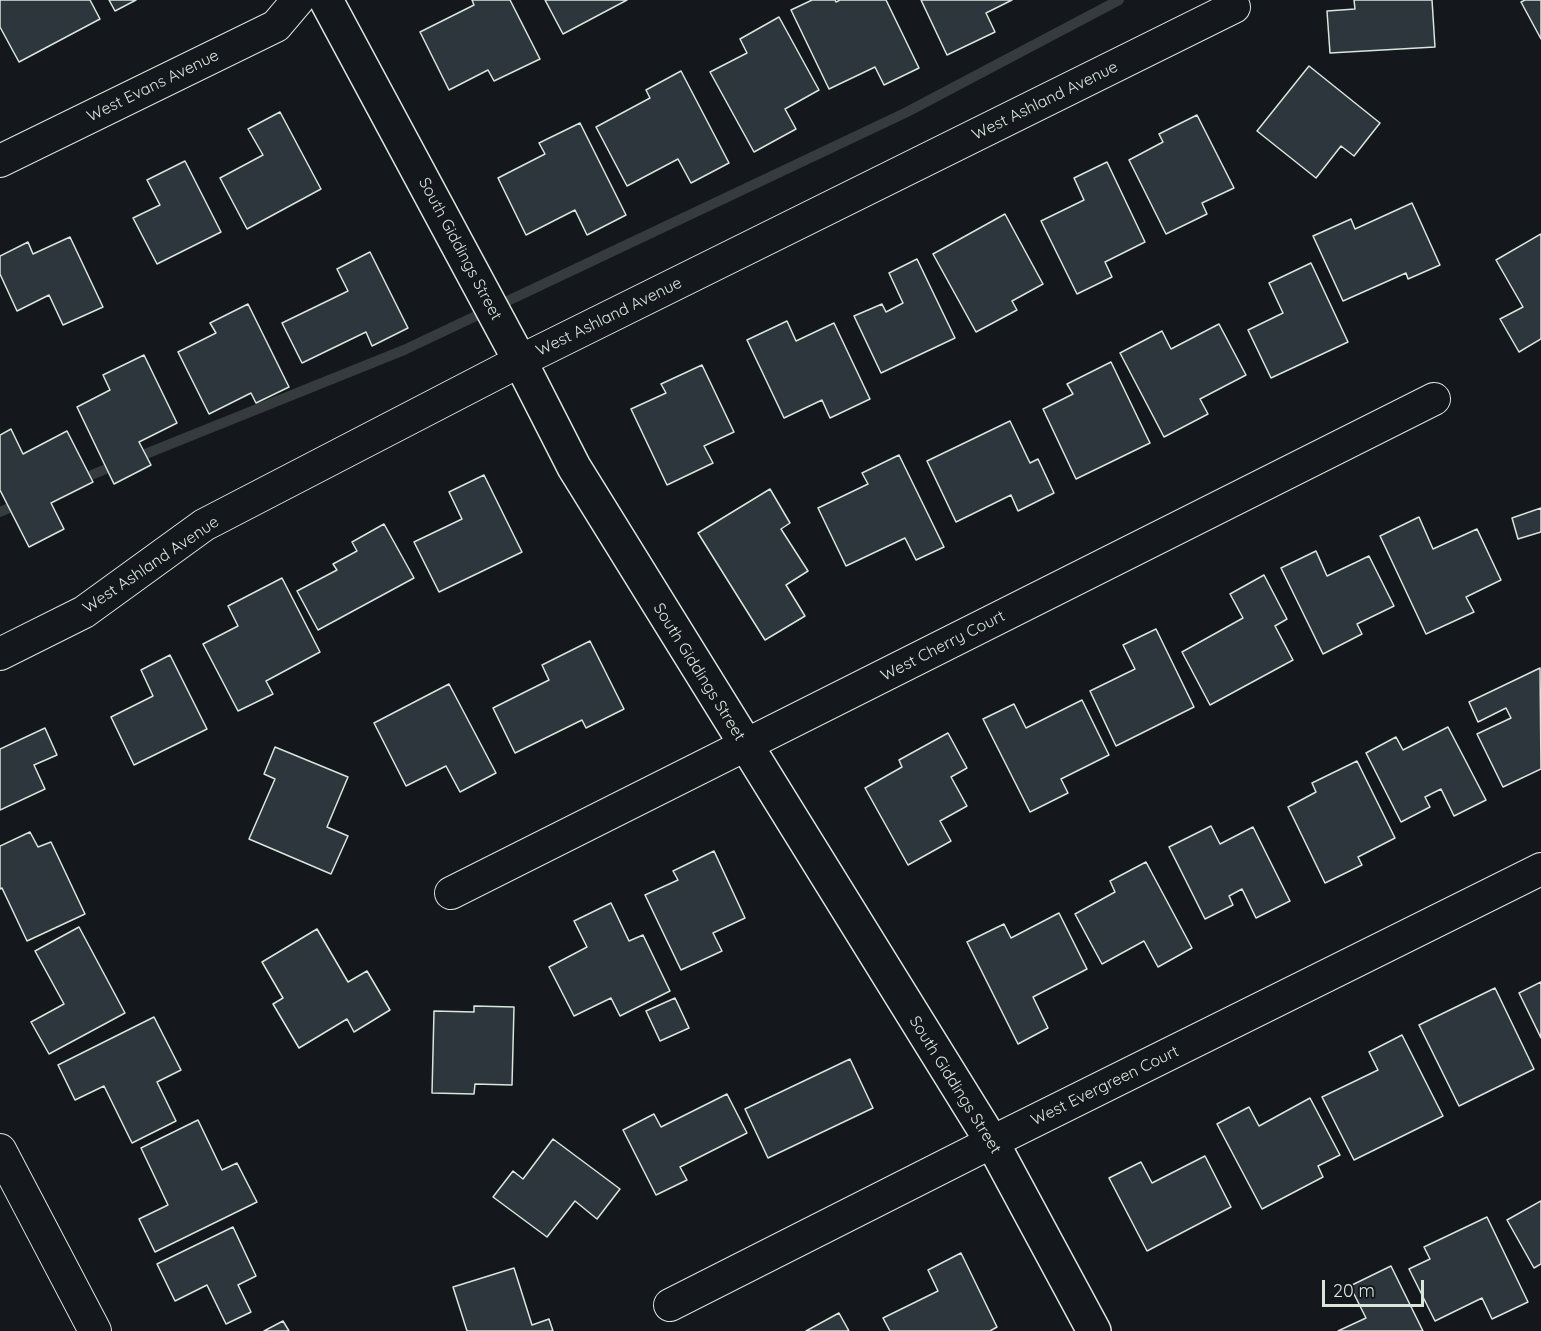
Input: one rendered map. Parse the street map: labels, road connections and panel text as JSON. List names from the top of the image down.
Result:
{
  "streets": {
    "street": [
      "West Evans Avenue",
      "West Ashland Avenue",
      "South Giddings Street",
      "West Cherry Court",
      "West Evergreen Court"
    ]
  },
  "crossings": [
    ["West Ashland Avenue", "South Giddings Street"],
    ["South Giddings Street", "West Cherry Court"],
    ["South Giddings Street", "West Evergreen Court"]
  ],
  "scale_bar": "20 m"
}
